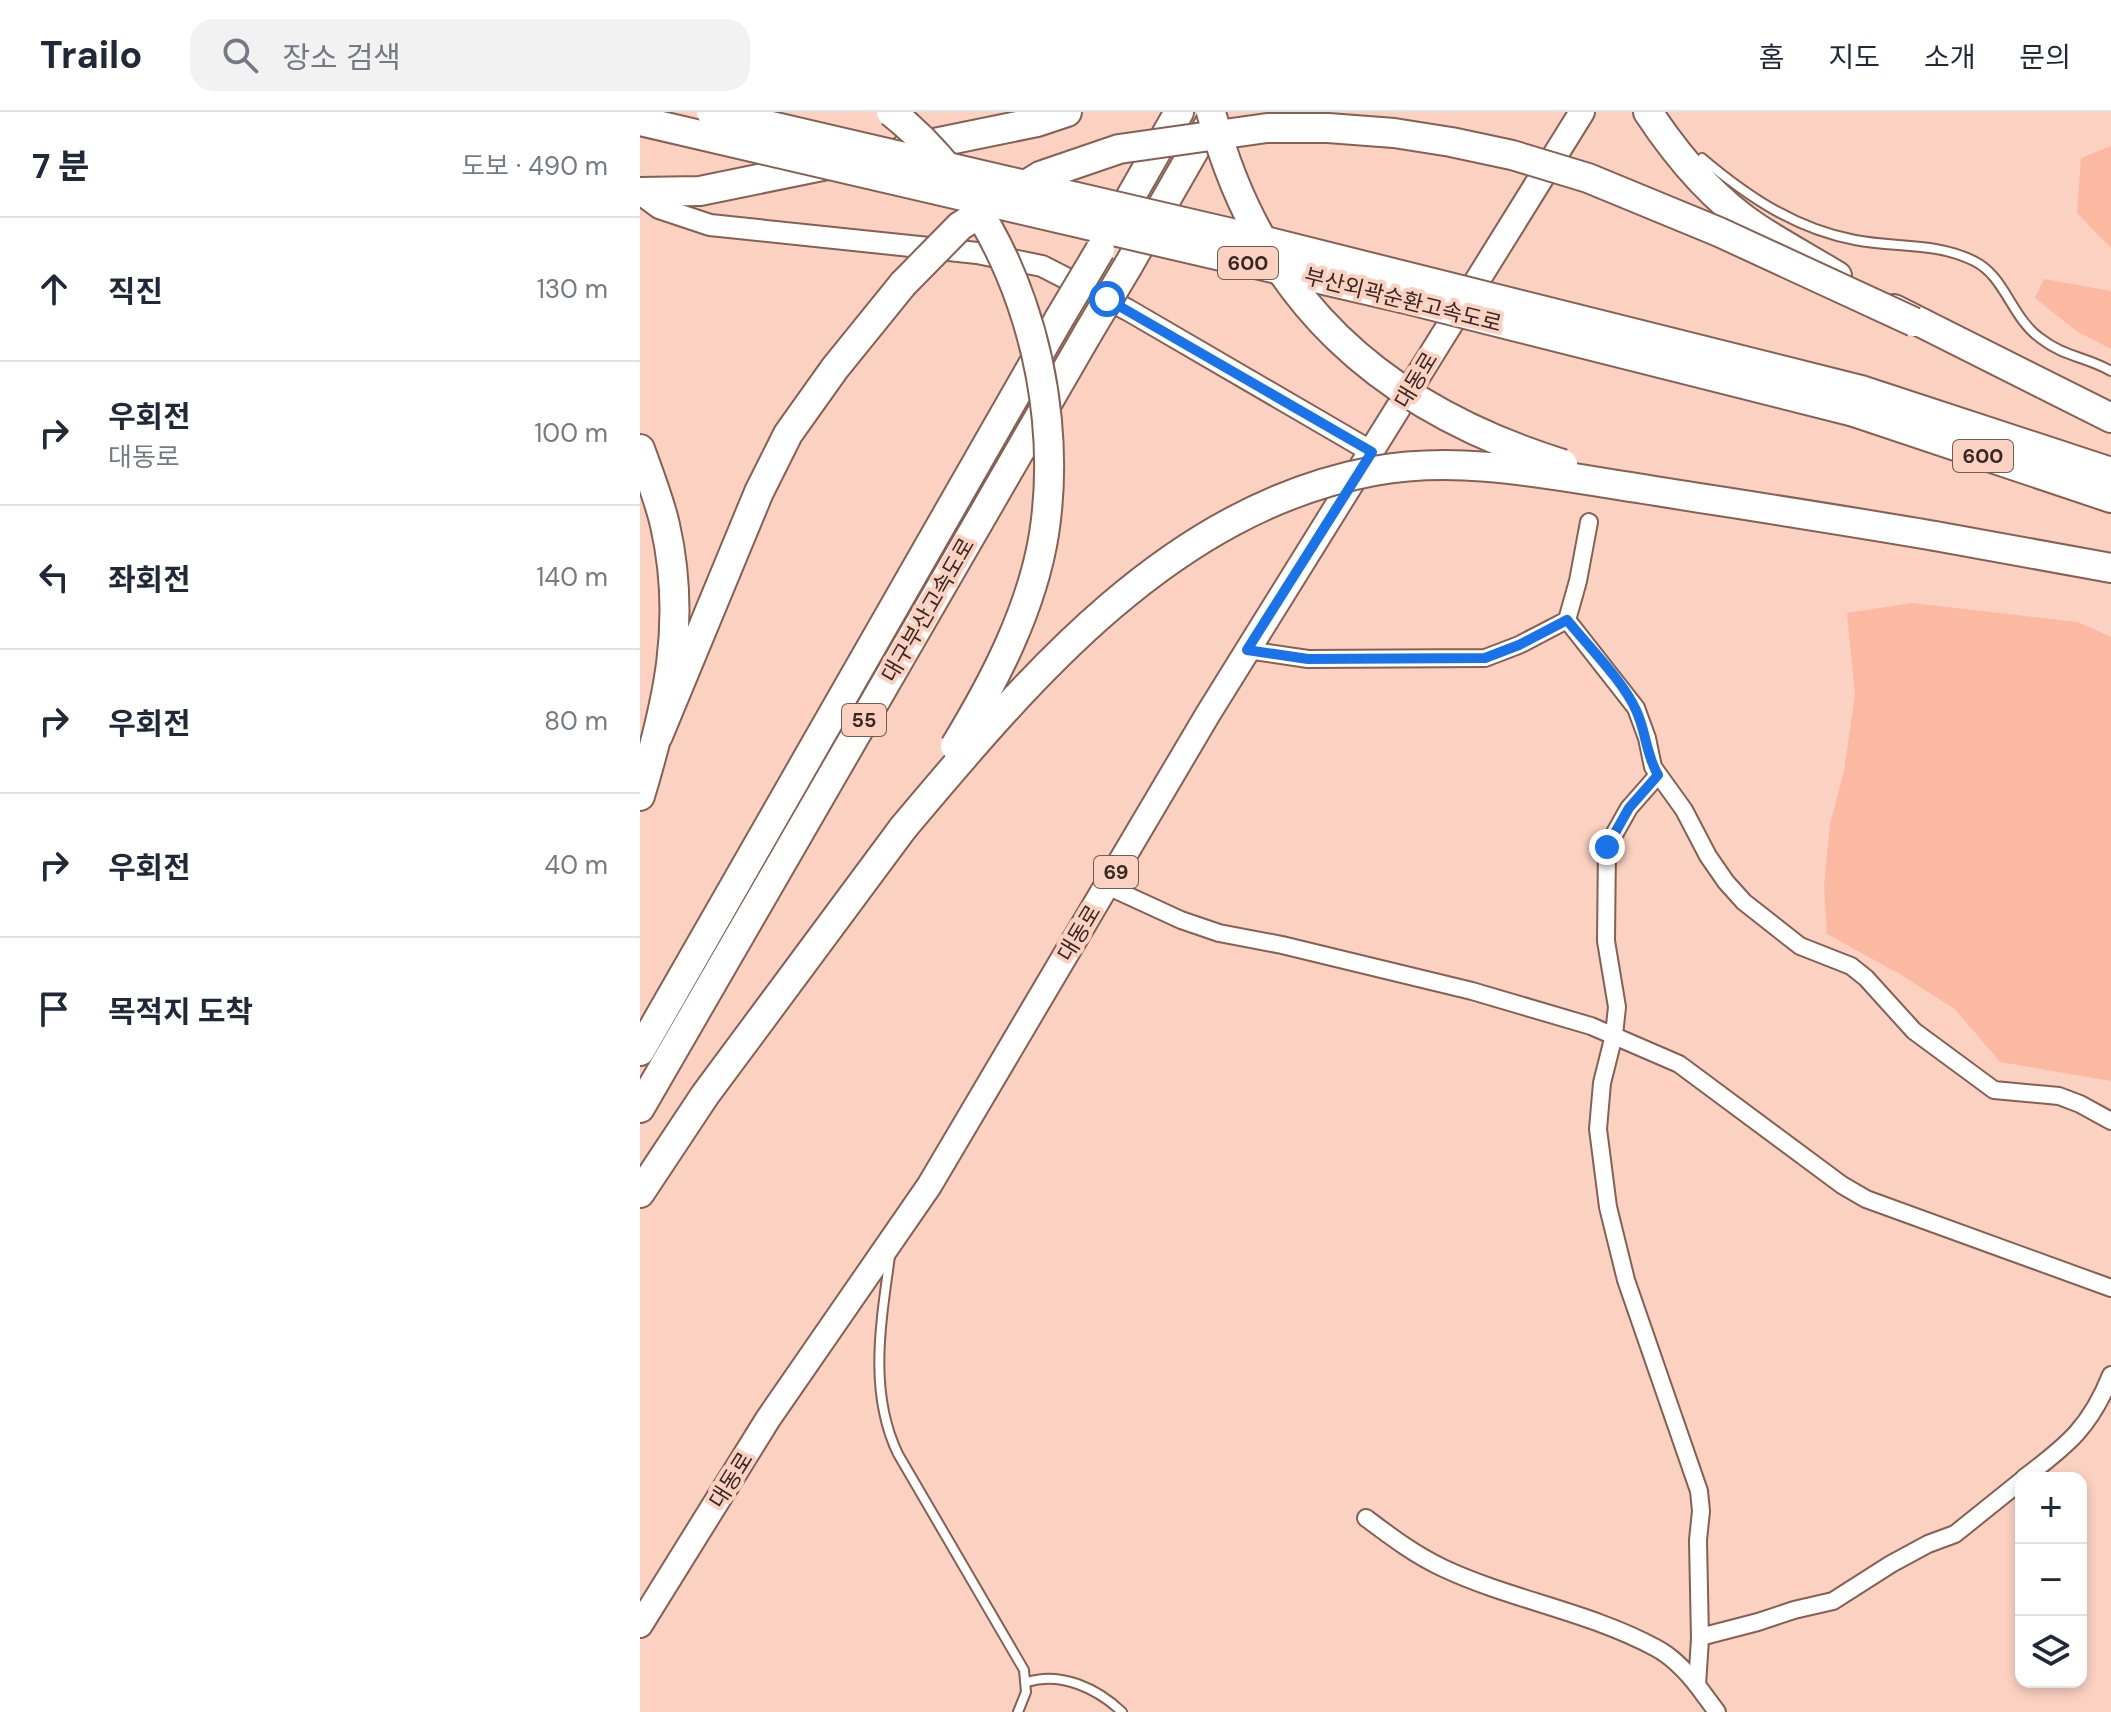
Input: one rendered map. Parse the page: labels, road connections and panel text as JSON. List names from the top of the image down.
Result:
{
  "streets": {
    "highway": [
      "600",
      "부산외곽순환고속도로",
      "대구부산고속도로",
      "55"
    ],
    "main road": ["대동로", "69"]
  },
  "page": {
    "header": "Trailo",
    "search": "장소 검색",
    "nav": [
      "홈",
      "지도",
      "소개",
      "문의"
    ],
    "heading": ["7 분", "도보 · 490 m"],
    "list": [
      ["직진", "130 m"],
      ["우회전", "대동로", "100 m"],
      ["좌회전", "140 m"],
      ["우회전", "80 m"],
      ["우회전", "40 m"],
      "목적지 도착"
    ],
    "map_buttons": ["+", "−"]
  }
}
